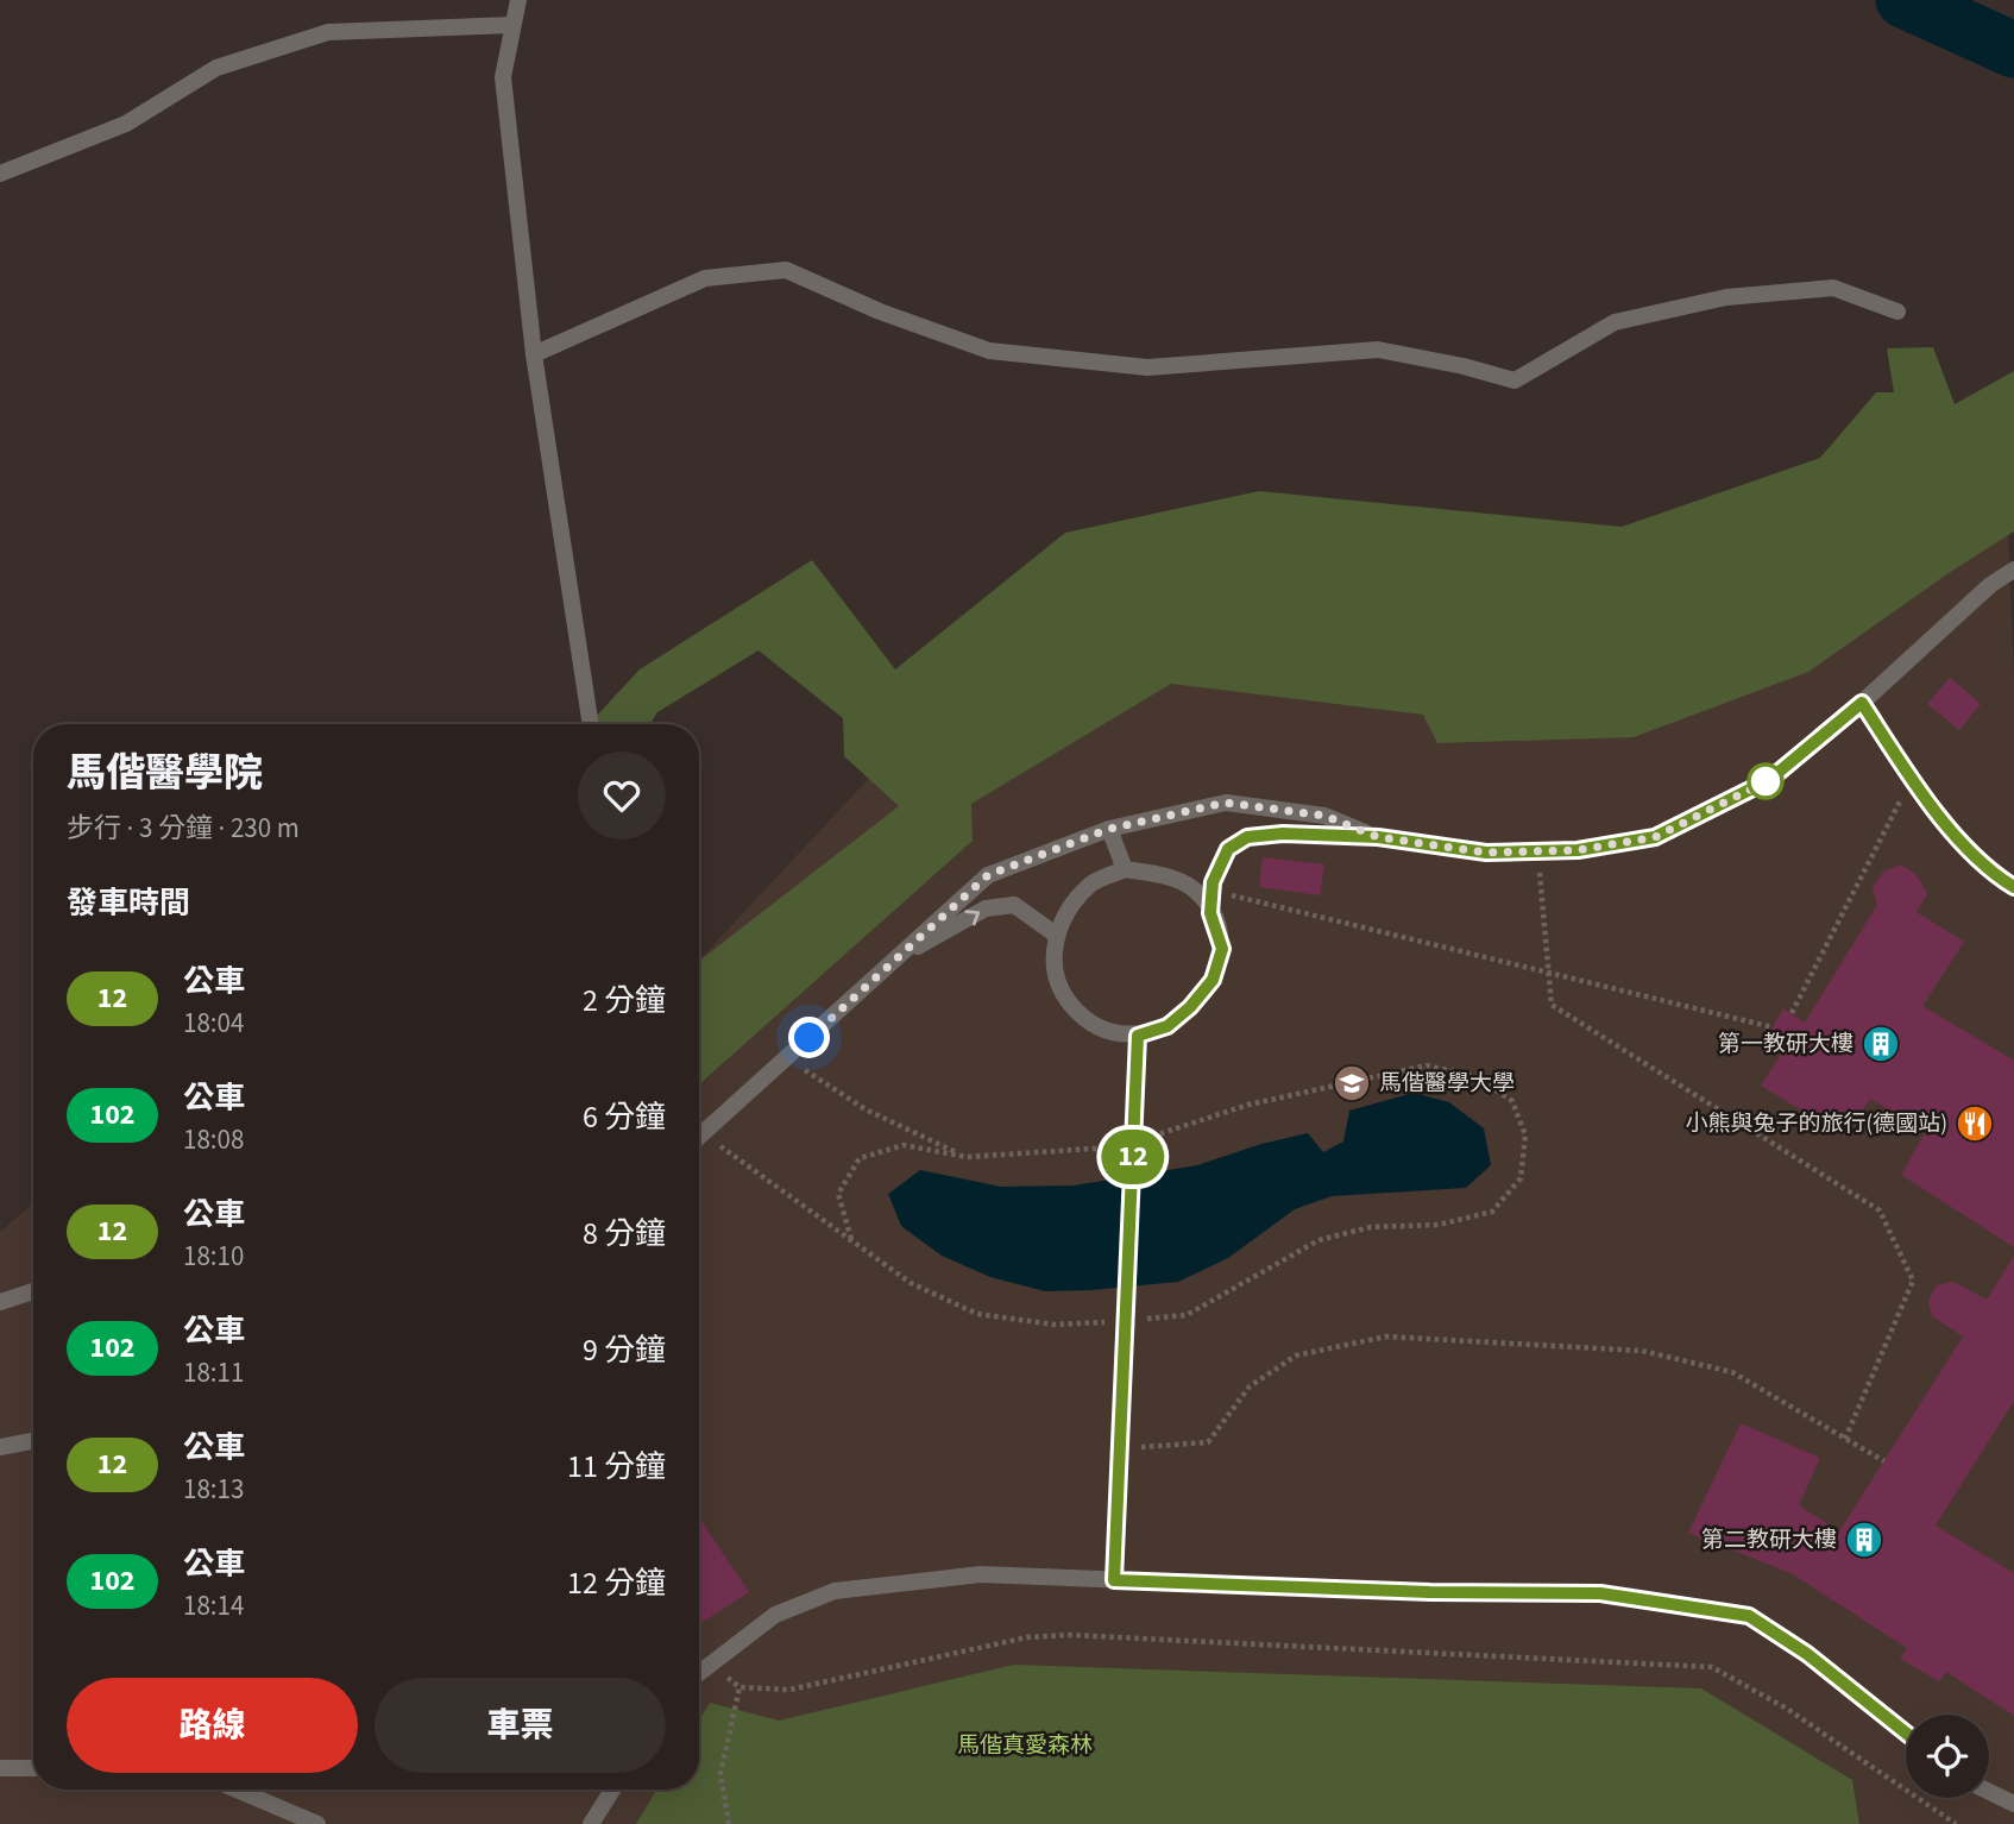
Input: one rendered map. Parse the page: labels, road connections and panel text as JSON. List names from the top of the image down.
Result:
{
  "parks": ["馬偕真愛森林"],
  "places": {
    "building": ["第一教研大樓", "第二教研大樓"],
    "school or university": ["馬偕醫學大學"],
    "restaurant": ["小熊與兔子的旅行(德國站)"]
  },
  "lines": ["bus line 12"],
  "page": {
    "on_map": "12",
    "heading": [
      ["馬偕醫學院", "步行 · 3 分鐘 · 230 m"],
      "發車時間"
    ],
    "list": [
      {
        "mark": "12",
        "name": "公車",
        "note": "18:04",
        "value": "2 分鐘"
      },
      {
        "mark": "102",
        "name": "公車",
        "note": "18:08",
        "value": "6 分鐘"
      },
      {
        "mark": "12",
        "name": "公車",
        "note": "18:10",
        "value": "8 分鐘"
      },
      {
        "mark": "102",
        "name": "公車",
        "note": "18:11",
        "value": "9 分鐘"
      },
      {
        "mark": "12",
        "name": "公車",
        "note": "18:13",
        "value": "11 分鐘"
      },
      {
        "mark": "102",
        "name": "公車",
        "note": "18:14",
        "value": "12 分鐘"
      }
    ],
    "buttons": ["路線", "車票"]
  }
}
